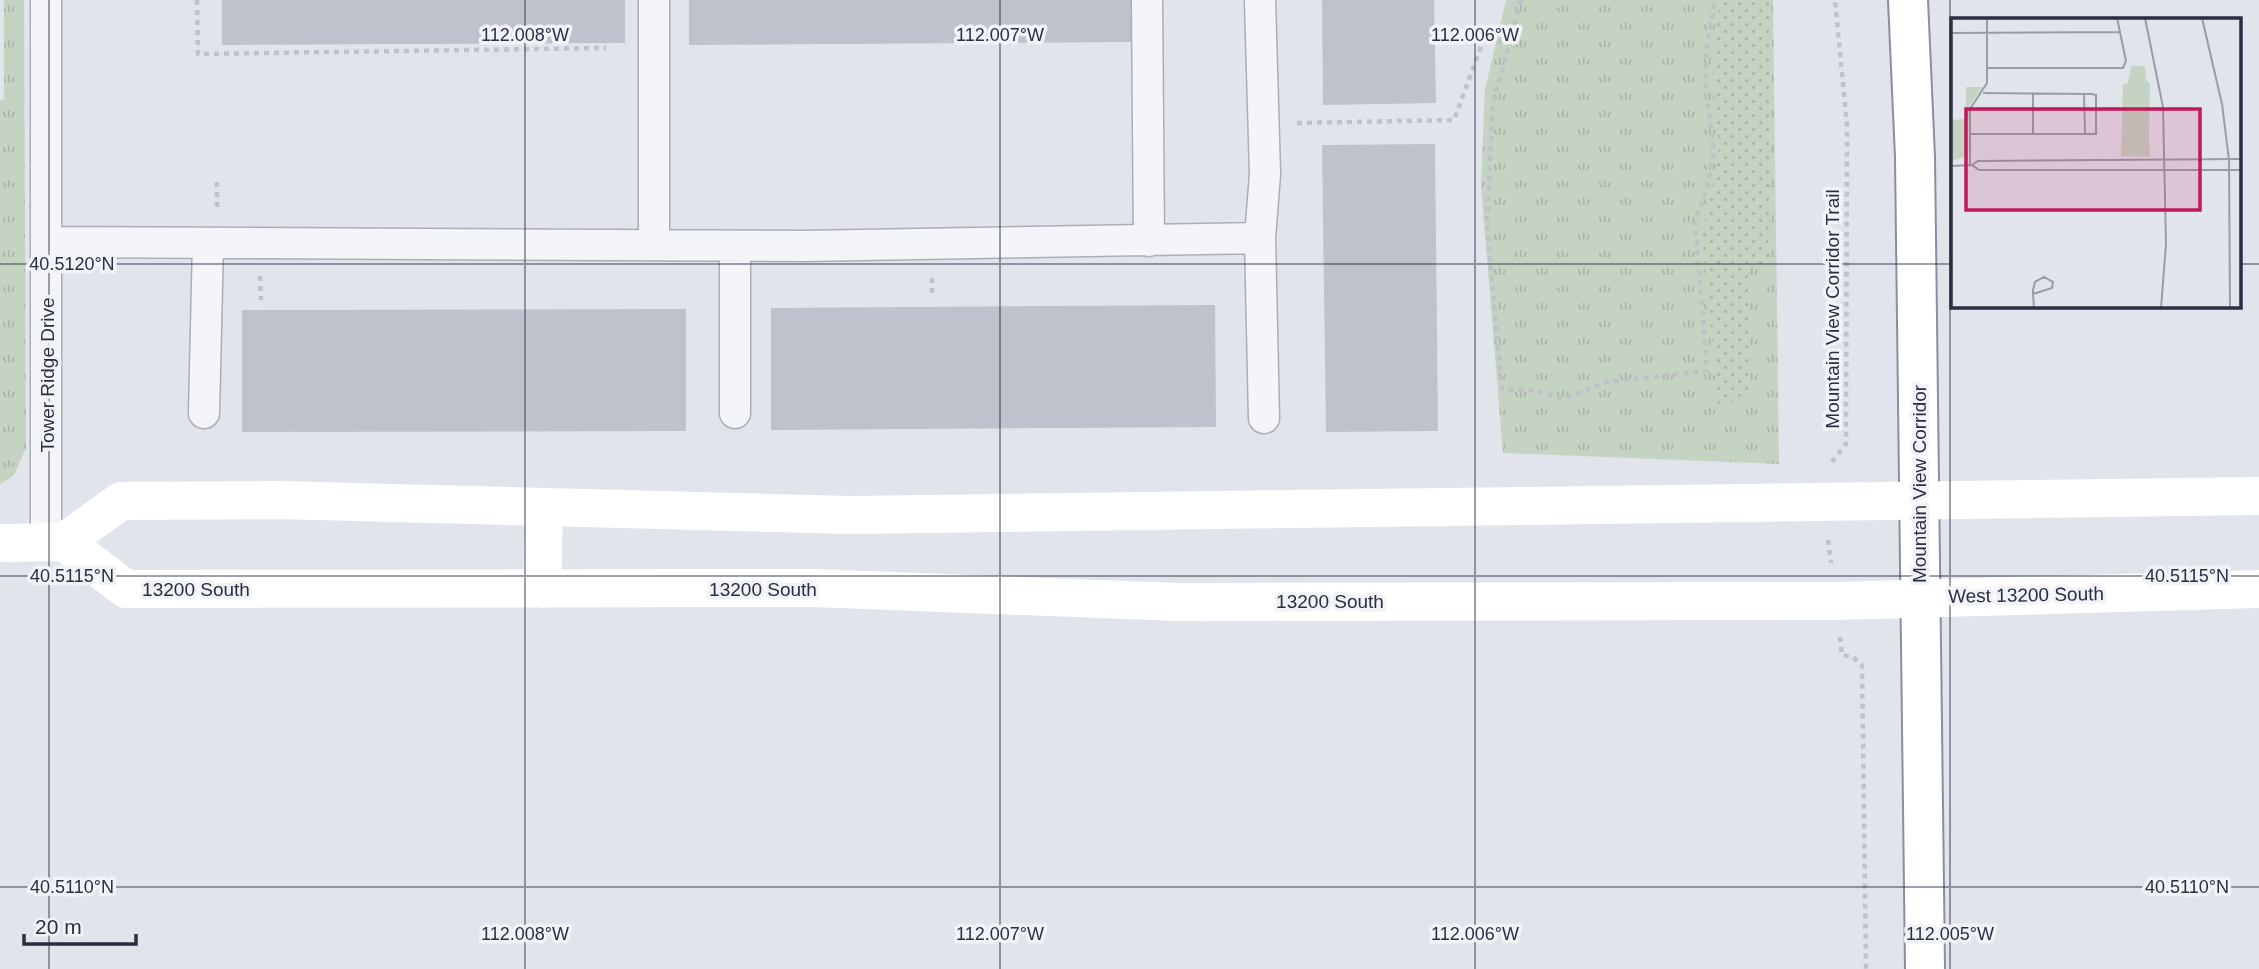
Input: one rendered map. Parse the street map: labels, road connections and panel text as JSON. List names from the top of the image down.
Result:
{
  "streets": {
    "main road": ["Mountain View Corridor", "13200 South", "West 13200 South"],
    "street": ["Tower Ridge Drive"],
    "path": ["Mountain View Corridor Trail"]
  },
  "crossings": [
    ["Mountain View Corridor Trail", "13200 South"],
    ["Tower Ridge Drive", "13200 South"],
    ["Mountain View Corridor", "13200 South"],
    ["Mountain View Corridor", "West 13200 South"],
    ["13200 South", "West 13200 South"]
  ],
  "scale_bar": "20 m",
  "coordinates": [
    "112.008°W",
    "112.007°W",
    "112.006°W",
    "40.5120°N",
    "40.5115°N",
    "40.5110°N",
    "112.005°W"
  ]
}
